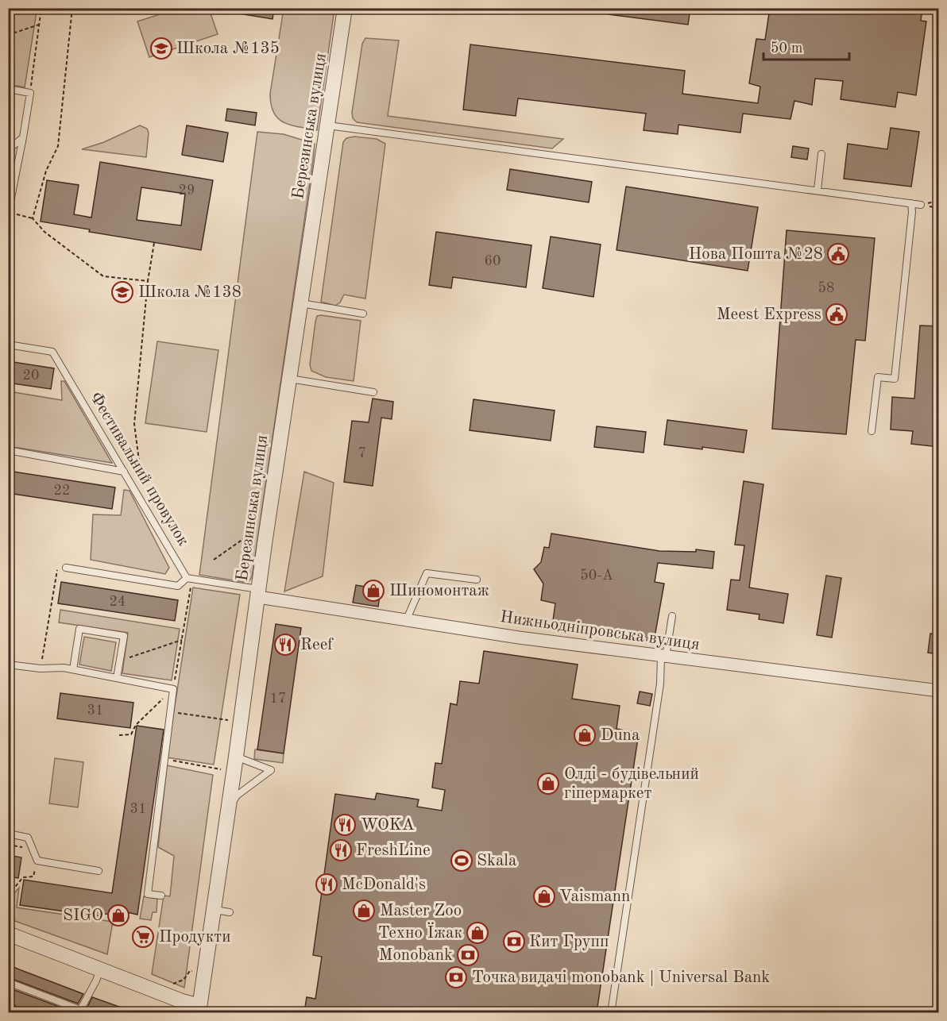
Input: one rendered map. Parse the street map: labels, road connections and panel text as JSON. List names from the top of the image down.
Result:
{
  "streets": {
    "street": ["Березинська вулиця", "Нижньодніпровська вулиця"],
    "lane": ["Фестивальний провулок"]
  },
  "crossings": [
    ["Березинська вулиця", "Нижньодніпровська вулиця"]
  ],
  "places": {
    "school or university": ["Школа №135", "Школа №138"],
    "public building": ["Нова Пошта №28", "Meest Express"],
    "shop": [
      "Шиномонтаж",
      "Duna",
      "Олді - будівельний гіпермаркет",
      "Vaismann",
      "Master Zoo",
      "SIGO",
      "Техно Їжак"
    ],
    "restaurant": [
      "Reef",
      "WOKA",
      "FreshLine",
      "McDonald's"
    ],
    "sports": ["Skala"],
    "supermarket": ["Продукти"],
    "bank": ["Кит Групп", "Monobank", "Точка видачі monobank | Universal Bank"]
  },
  "house_numbers": [
    "29",
    "60",
    "58",
    "20",
    "7",
    "22",
    "50-А",
    "24",
    "17",
    "31",
    "31"
  ],
  "scale_bar": "50 m"
}
